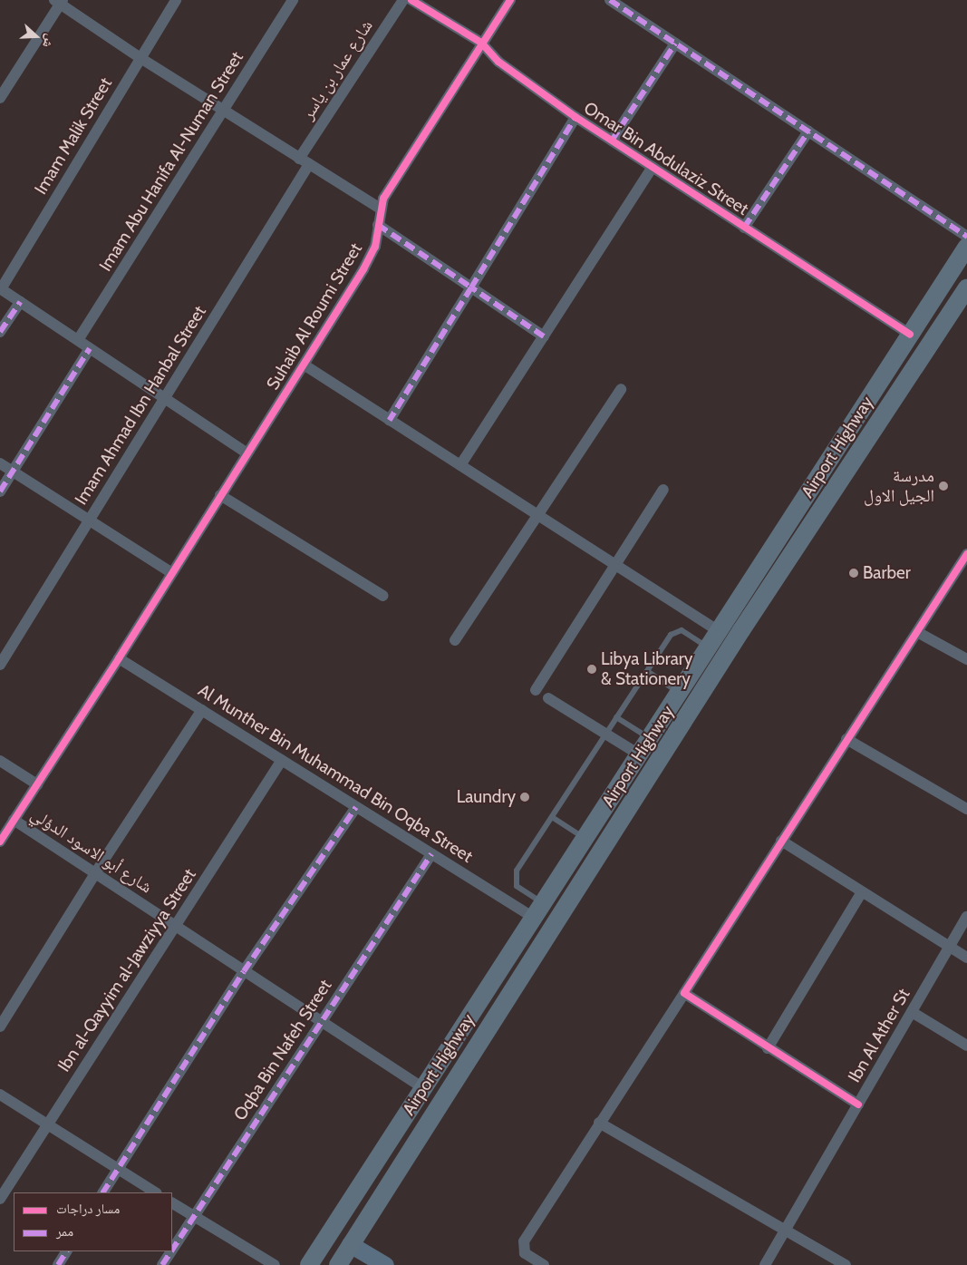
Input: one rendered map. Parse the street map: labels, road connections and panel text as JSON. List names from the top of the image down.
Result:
{
  "streets": {
    "highway": ["Airport Highway"],
    "street": [
      "شارع عمار بن ياسر",
      "Imam Malik Street",
      "Omar Bin Abdulaziz Street",
      "Imam Abu Hanifa Al-Numan Street",
      "Suhaib Al Roumi Street",
      "Imam Ahmad Ibn Hanbal Street",
      "Al Munther Bin Muhammad Bin Oqba Street",
      "شارع أبو الاسود الدؤلي",
      "Ibn al-Qayyim al-Jawziyya Street",
      "Ibn Al Ather St",
      "Oqba Bin Nafeh Street"
    ]
  },
  "crossings": [
    ["شارع عمار بن ياسر", "Imam Ahmad Ibn Hanbal Street"],
    ["Omar Bin Abdulaziz Street", "Suhaib Al Roumi Street"],
    ["Omar Bin Abdulaziz Street", "Airport Highway"],
    ["Suhaib Al Roumi Street", "Al Munther Bin Muhammad Bin Oqba Street"],
    ["Airport Highway", "Al Munther Bin Muhammad Bin Oqba Street"],
    ["Airport Highway", "شارع أبو الاسود الدؤلي"],
    ["Al Munther Bin Muhammad Bin Oqba Street", "Ibn al-Qayyim al-Jawziyya Street"],
    ["Al Munther Bin Muhammad Bin Oqba Street", "Oqba Bin Nafeh Street"],
    ["شارع أبو الاسود الدؤلي", "Ibn al-Qayyim al-Jawziyya Street"],
    ["شارع أبو الاسود الدؤلي", "Oqba Bin Nafeh Street"]
  ],
  "places": [
    "مدرسة الجيل الاول",
    "Barber",
    "Libya Library & Stationery",
    "Laundry"
  ],
  "legend": ["مسار دراجات", "ممر"],
  "north": "right"
}
